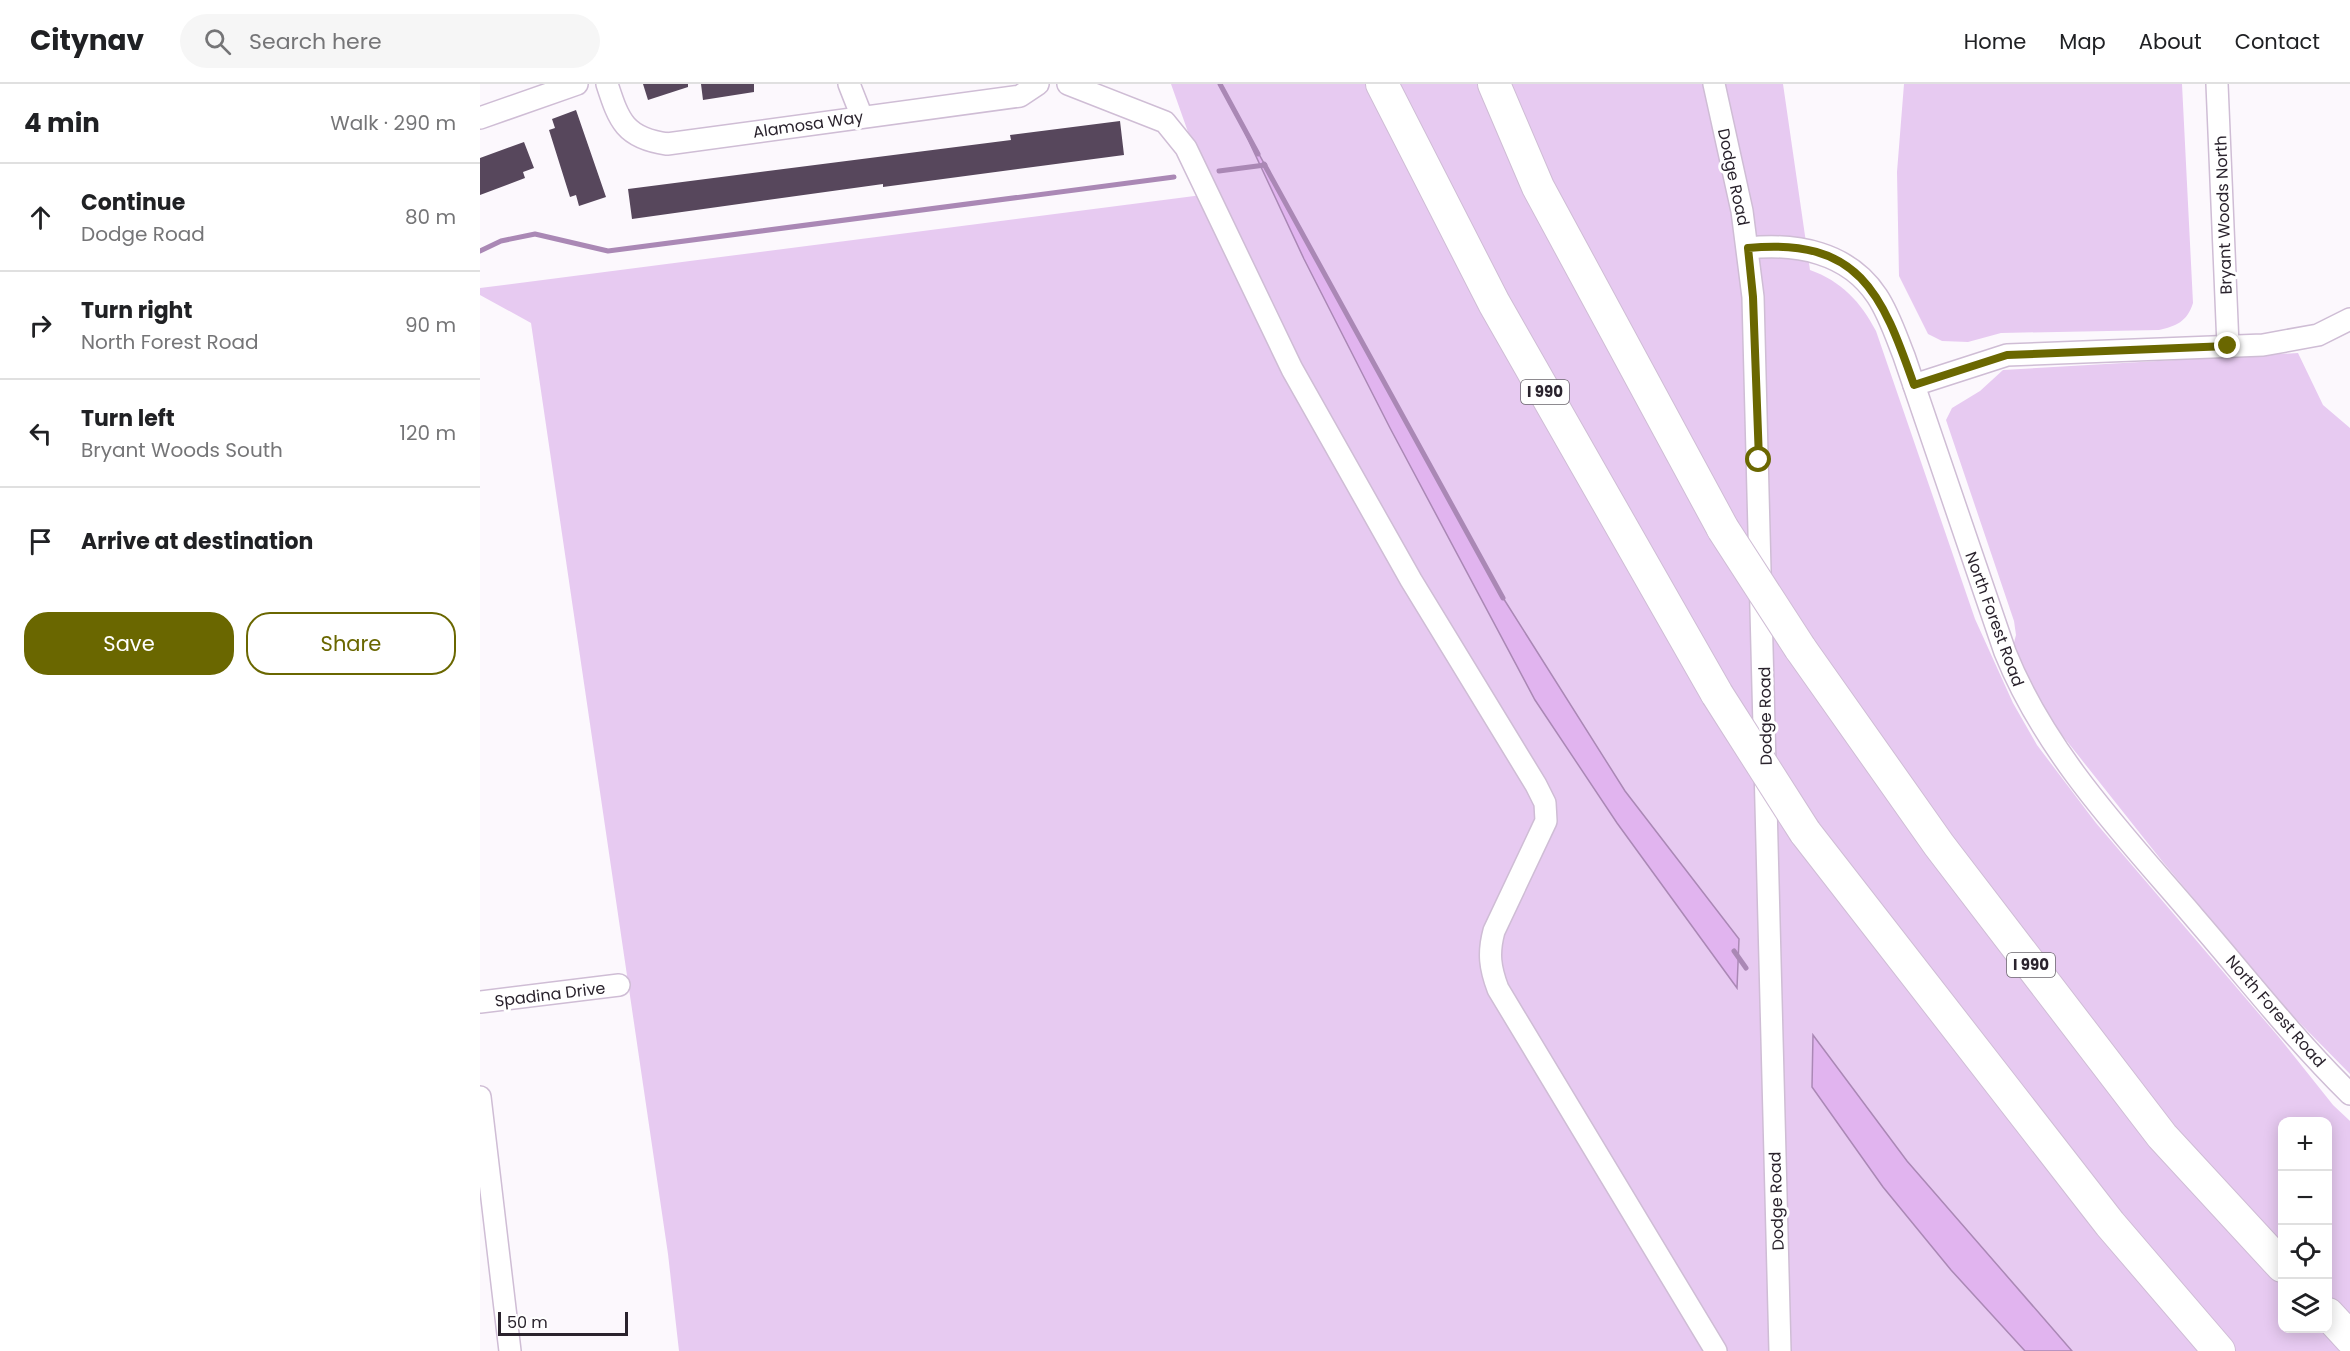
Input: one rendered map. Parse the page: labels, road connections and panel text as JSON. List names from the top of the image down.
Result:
{
  "streets": {
    "highway": ["I 990"],
    "street": [
      "Alamosa Way",
      "Dodge Road",
      "Bryant Woods North",
      "North Forest Road",
      "Spadina Drive"
    ]
  },
  "crossings": [
    ["Dodge Road", "North Forest Road"]
  ],
  "scale_bar": "50 m",
  "page": {
    "header": "Citynav",
    "search": "Search here",
    "nav": [
      "Home",
      "Map",
      "About",
      "Contact"
    ],
    "heading": ["4 min", "Walk · 290 m"],
    "list": [
      ["Continue", "Dodge Road", "80 m"],
      ["Turn right", "North Forest Road", "90 m"],
      ["Turn left", "Bryant Woods South", "120 m"],
      "Arrive at destination"
    ],
    "buttons": ["Save", "Share"],
    "map_buttons": ["+", "−"],
    "scale": "50 m"
  }
}
